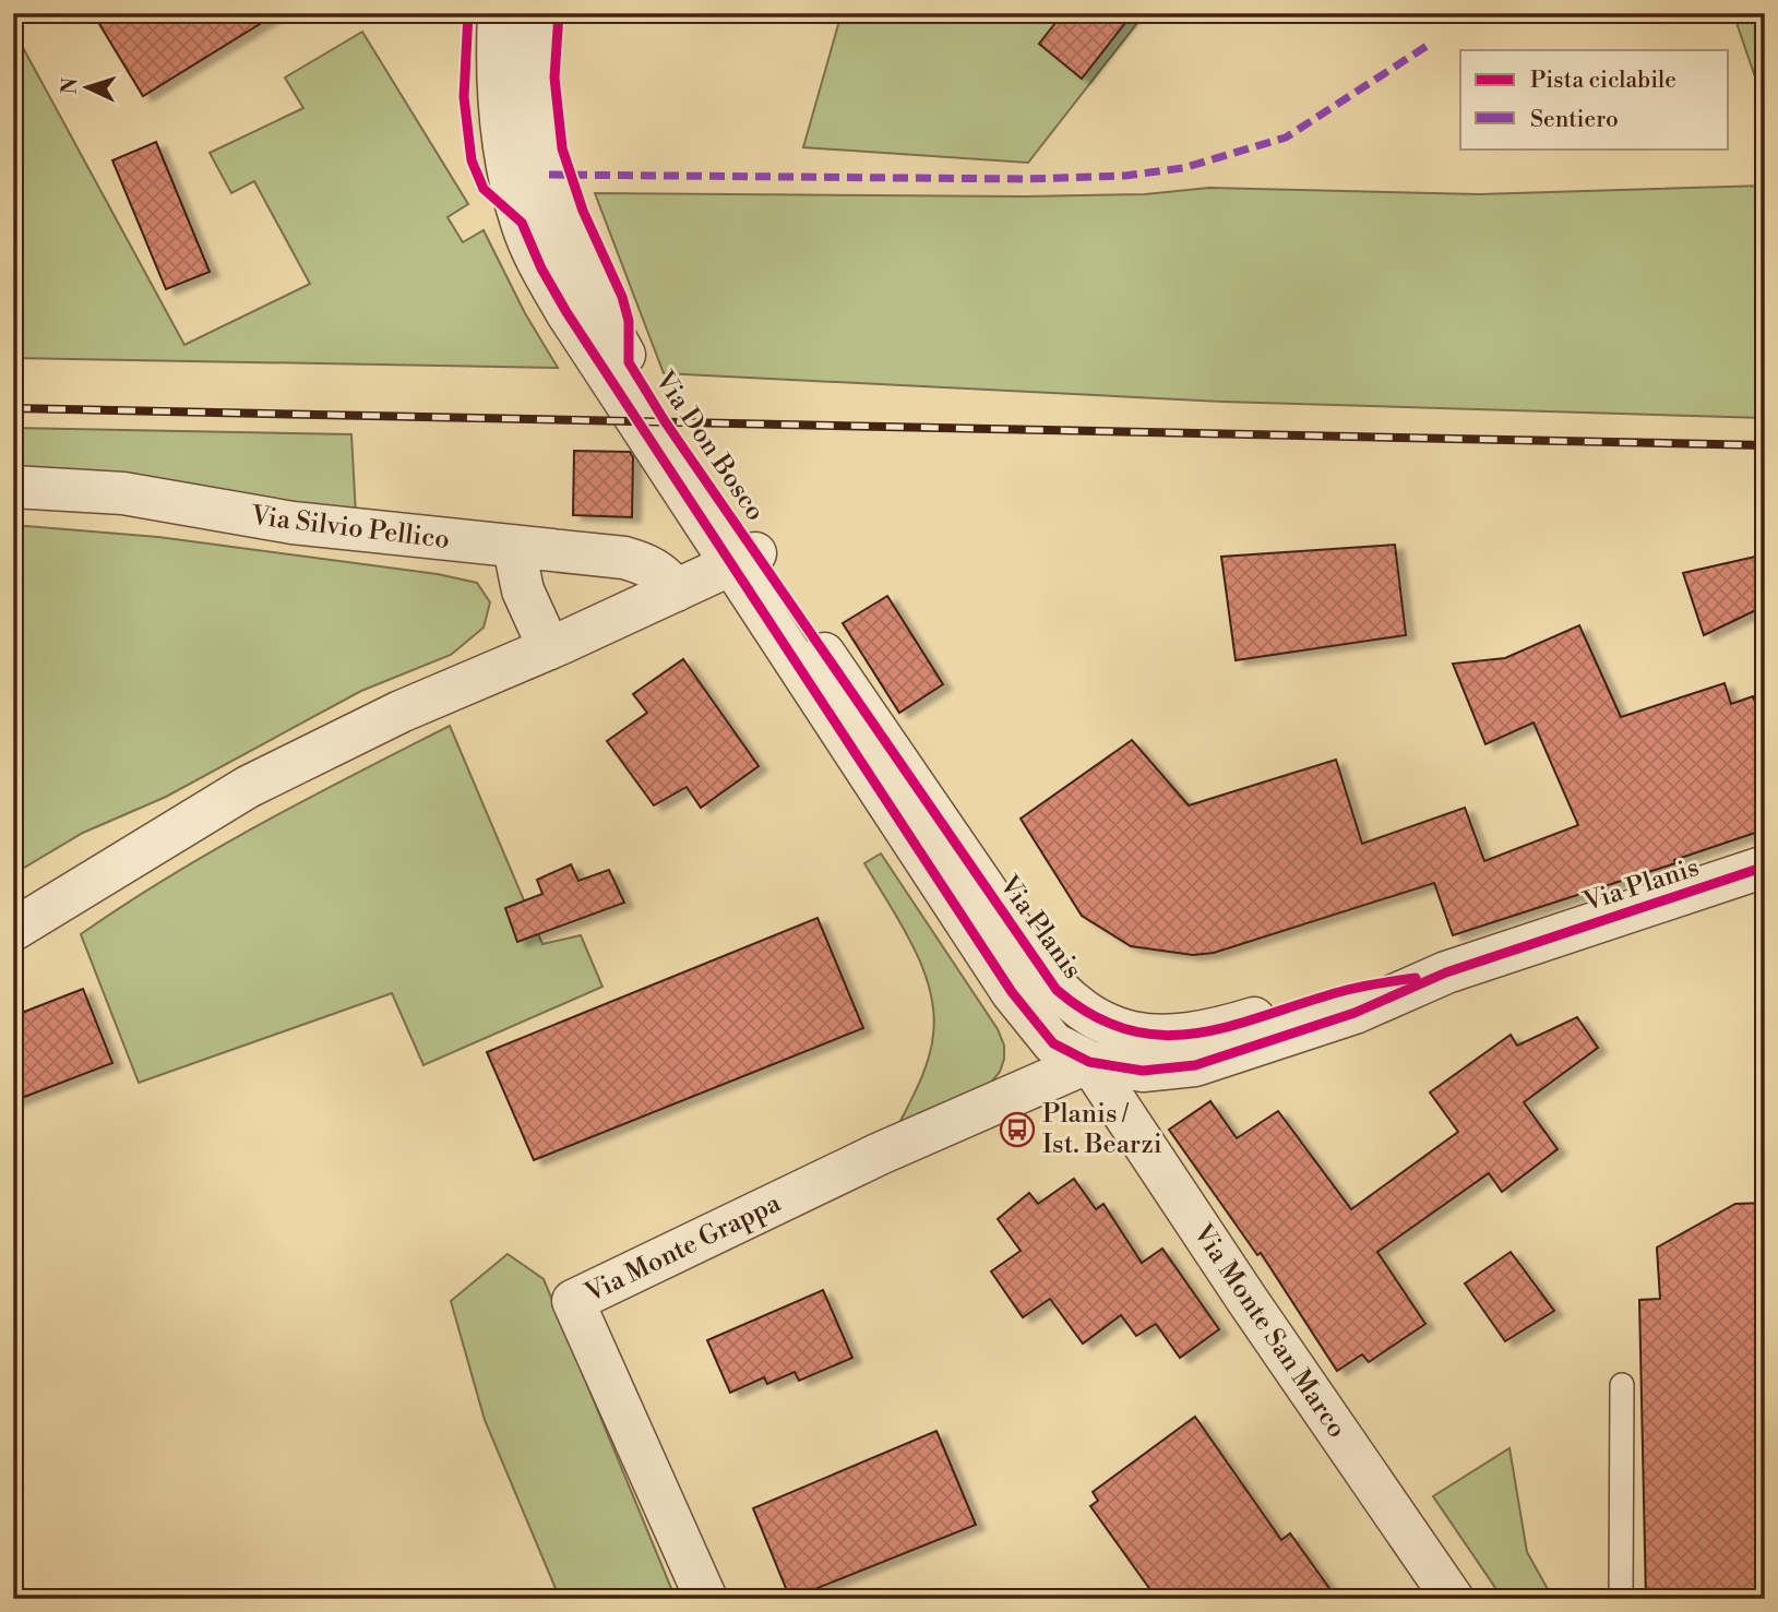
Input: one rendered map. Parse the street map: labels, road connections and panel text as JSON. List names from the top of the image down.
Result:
{
  "streets": {
    "street": [
      "Via Don Bosco",
      "Via Silvio Pellico",
      "Via Planis",
      "Via Monte Grappa",
      "Via Monte San Marco"
    ]
  },
  "crossings": [
    ["Via Don Bosco", "Via Planis"],
    ["Via Planis", "Via Monte Grappa"],
    ["Via Planis", "Via Monte San Marco"],
    ["Via Monte Grappa", "Via Monte San Marco"]
  ],
  "places": {
    "bus stop": ["Planis / Ist. Bearzi"]
  },
  "legend": ["Pista ciclabile", "Sentiero"],
  "north": "left"
}
